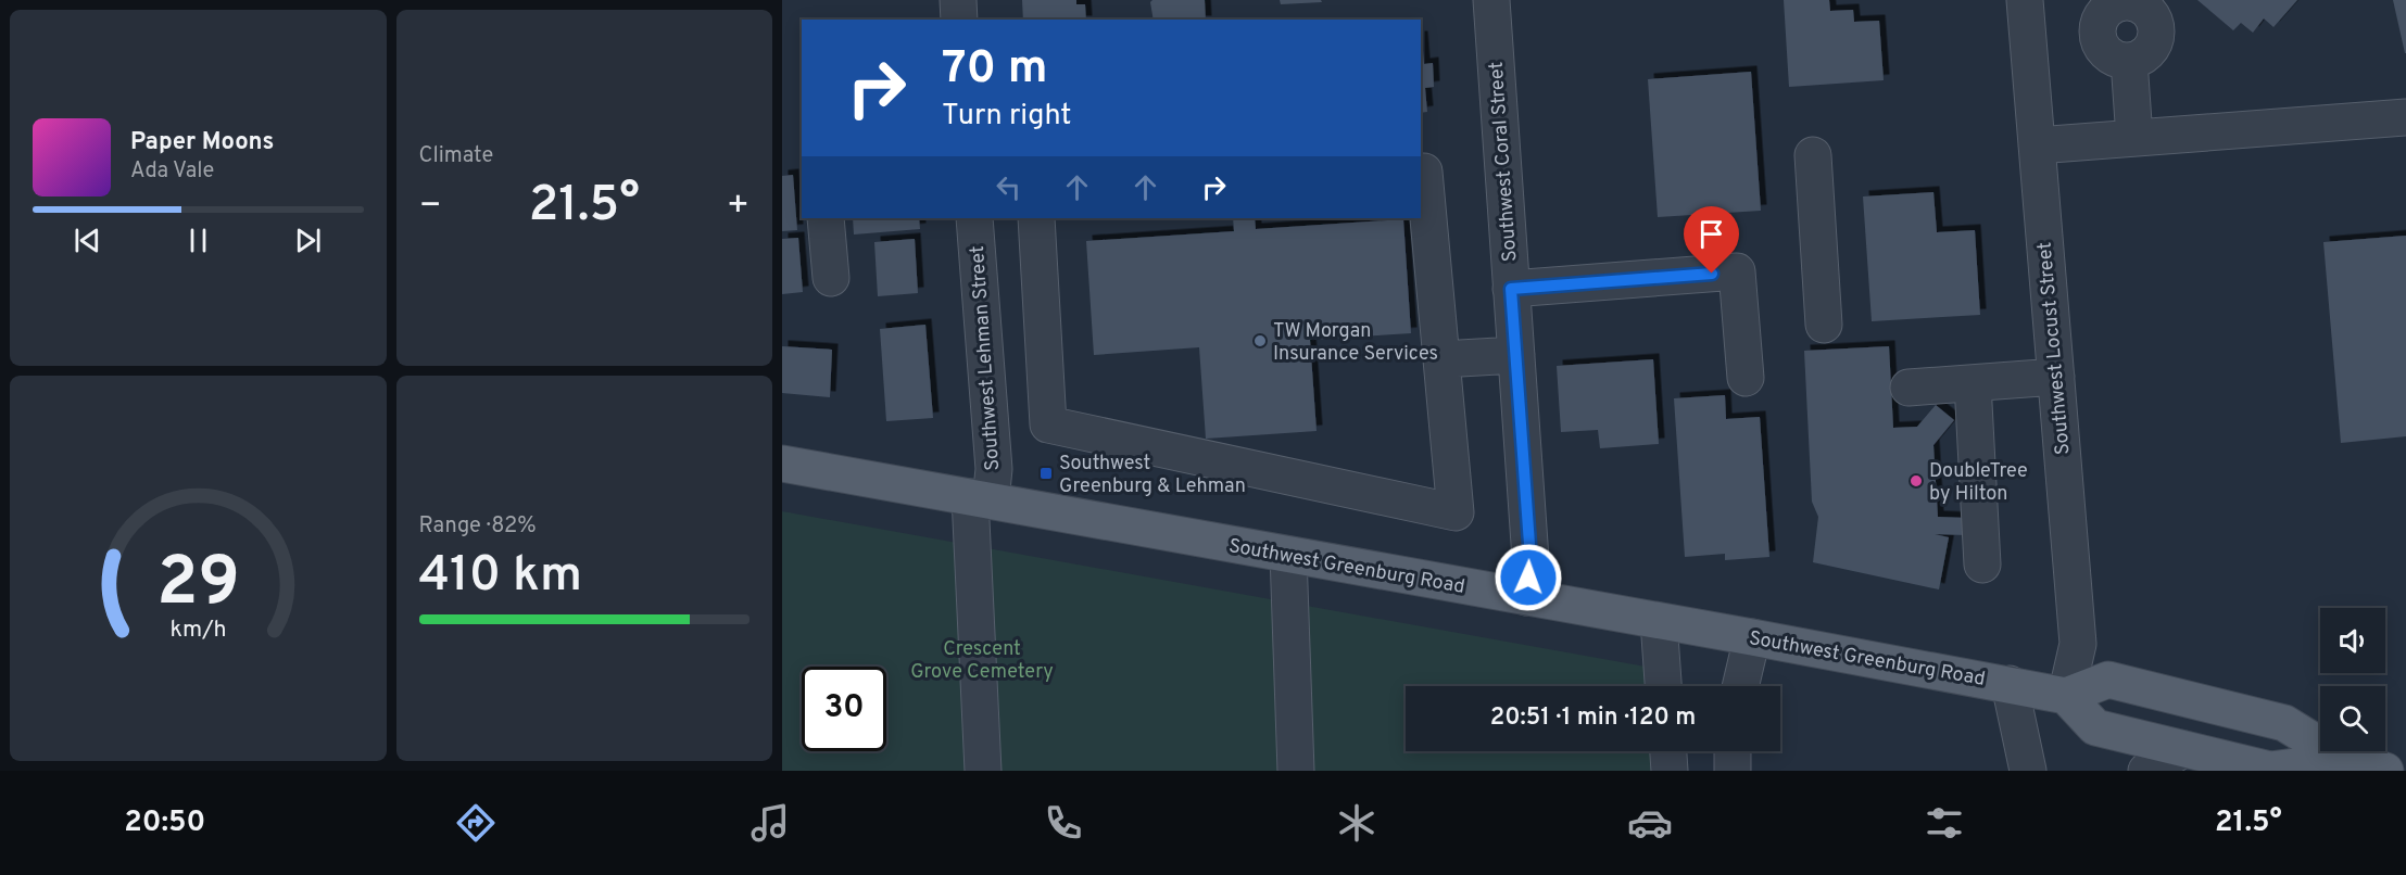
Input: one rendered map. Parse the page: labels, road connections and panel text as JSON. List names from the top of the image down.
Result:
{
  "streets": {
    "main road": ["Southwest Greenburg Road"],
    "street": ["Southwest Coral Street", "Southwest Locust Street", "Southwest Lehman Street"]
  },
  "crossings": [
    ["Southwest Coral Street", "Southwest Greenburg Road"],
    ["Southwest Locust Street", "Southwest Greenburg Road"],
    ["Southwest Lehman Street", "Southwest Greenburg Road"]
  ],
  "parks": ["Crescent Grove Cemetery"],
  "places": {
    "other": ["TW Morgan Insurance Services", "DoubleTree by Hilton"],
    "transit": ["Southwest Greenburg & Lehman"]
  },
  "page": {
    "tile": [
      "Climate",
      ["Range · 82%", "410 km"]
    ],
    "turn": ["70 m", "Turn right"],
    "song": ["Paper Moons", "Ada Vale"],
    "heat": ["−", "21.5°", "+"],
    "limit": "30",
    "trip": "20:51 · 1 min · 120 m",
    "tabs": ["20:50", "21.5°"],
    "gauge": ["29", "km/h"]
  }
}
